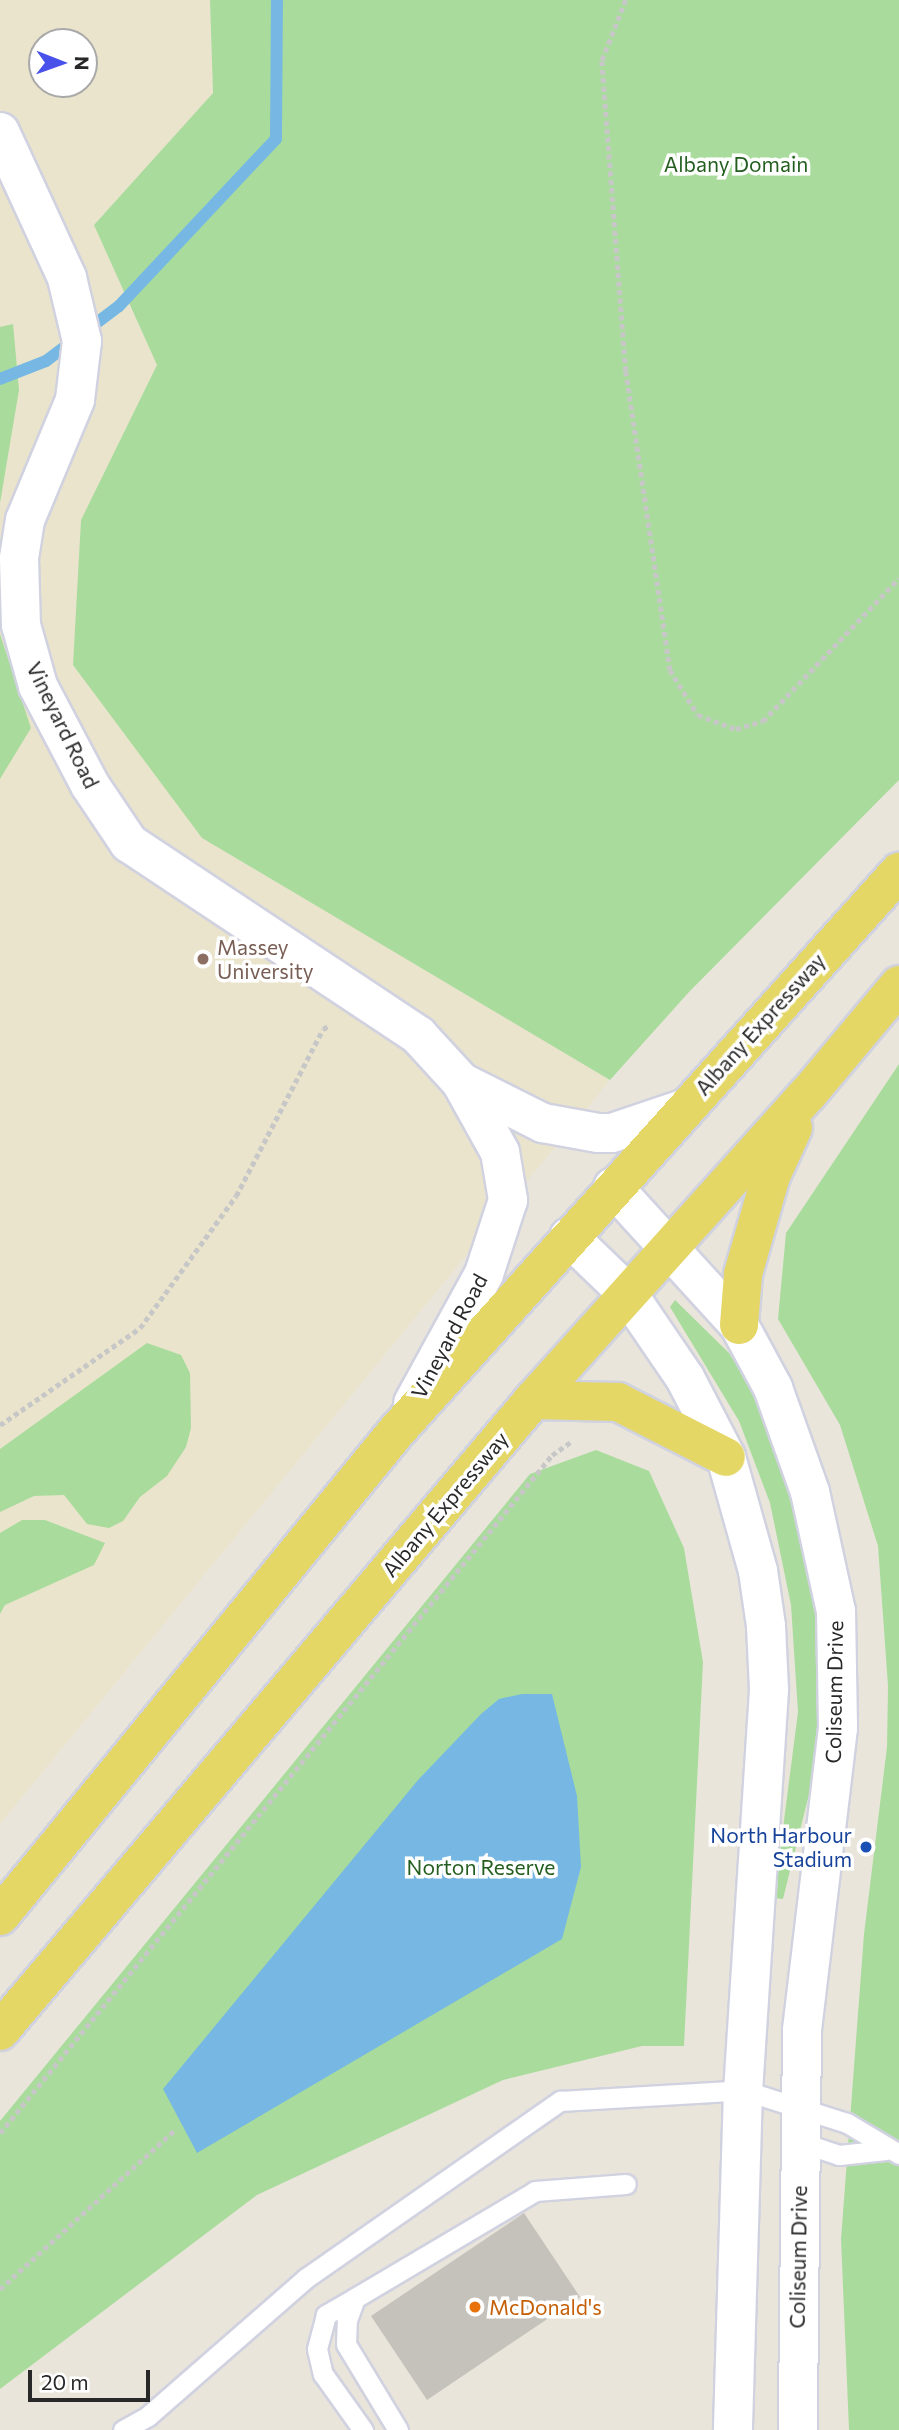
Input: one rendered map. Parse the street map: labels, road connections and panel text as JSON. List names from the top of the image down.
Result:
{
  "streets": {
    "main road": ["Vineyard Road", "Albany Expressway", "Coliseum Drive"]
  },
  "crossings": [
    ["Vineyard Road", "Albany Expressway"],
    ["Albany Expressway", "Coliseum Drive"]
  ],
  "parks": ["Albany Domain", "Norton Reserve"],
  "places": ["Massey University", "North Harbour Stadium", "McDonald's"],
  "scale_bar": "20 m",
  "north": "right"
}
